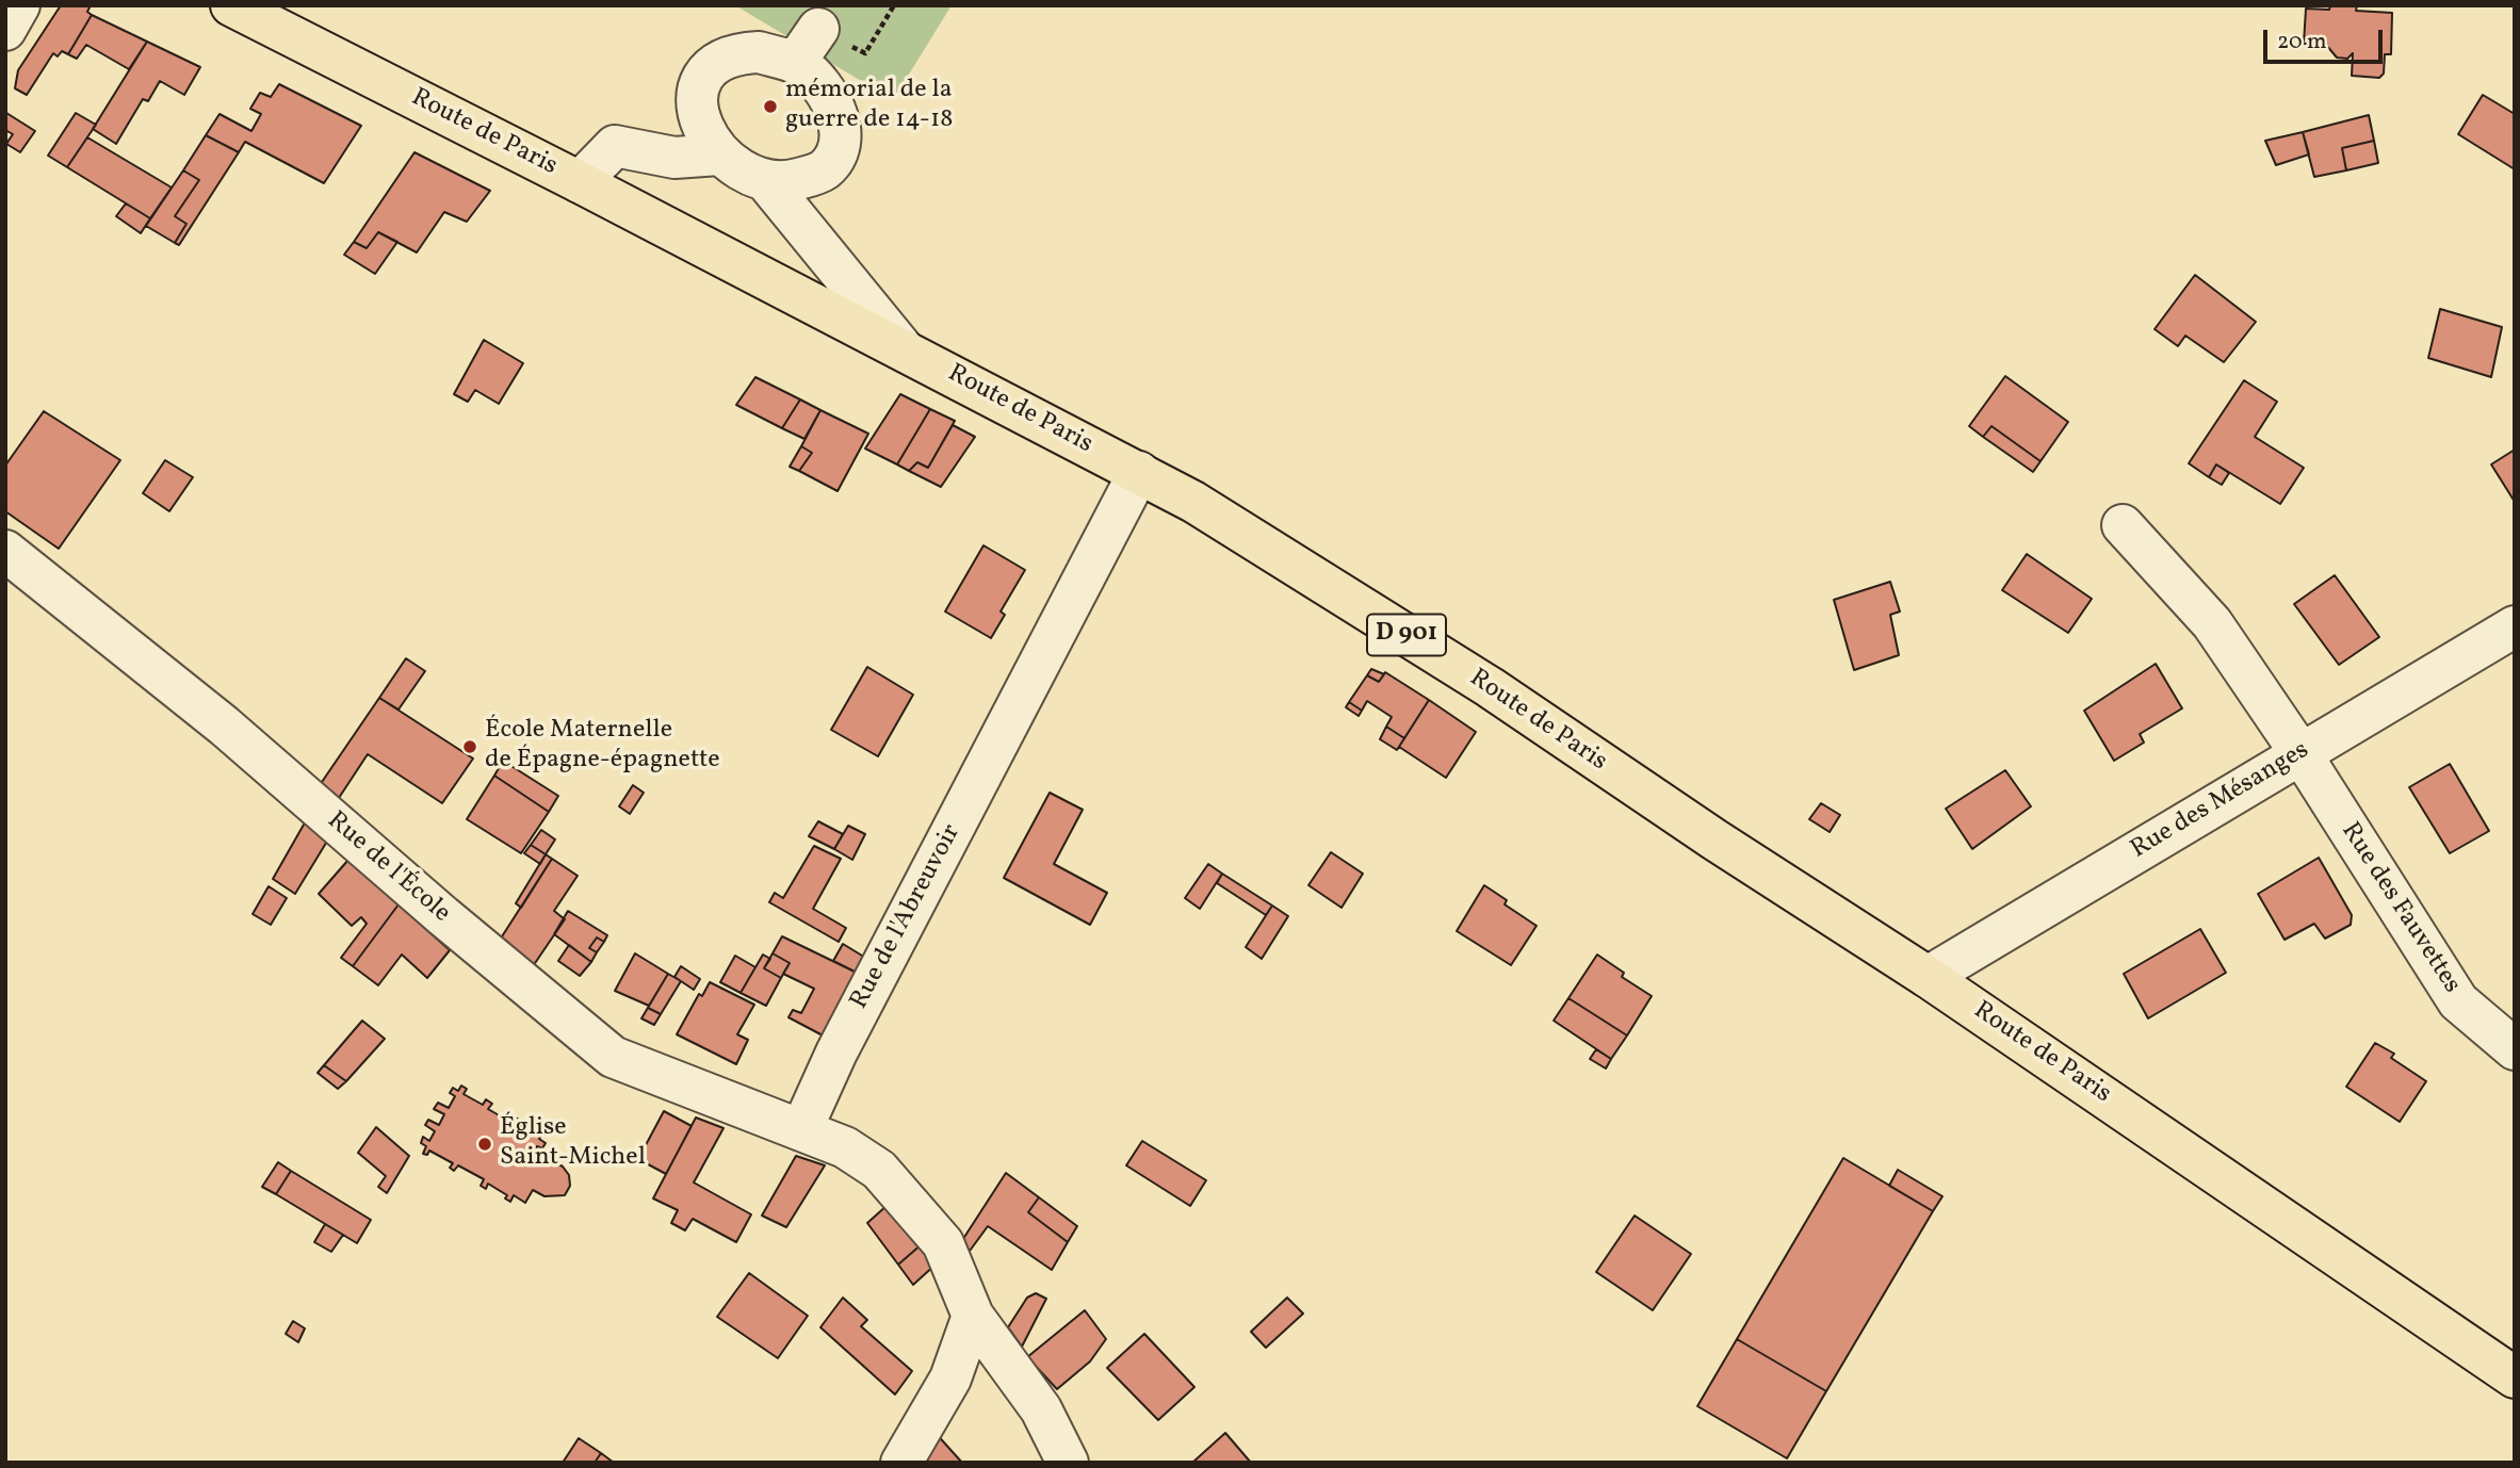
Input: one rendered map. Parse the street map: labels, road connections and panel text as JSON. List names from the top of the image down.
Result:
{
  "streets": {
    "main road": ["Route de Paris", "D 901"],
    "street": [
      "Rue des Mésanges",
      "Rue de l'École",
      "Rue des Fauvettes",
      "Rue de l'Abreuvoir"
    ]
  },
  "crossings": [
    ["Route de Paris", "Rue des Mésanges"],
    ["Route de Paris", "Rue de l'Abreuvoir"],
    ["Rue des Mésanges", "Rue des Fauvettes"],
    ["Rue de l'École", "Rue de l'Abreuvoir"]
  ],
  "places": ["mémorial de la guerre de 14-18", "École Maternelle de Épagne-épagnette", "Église Saint-Michel"],
  "scale_bar": "20 m"
}
